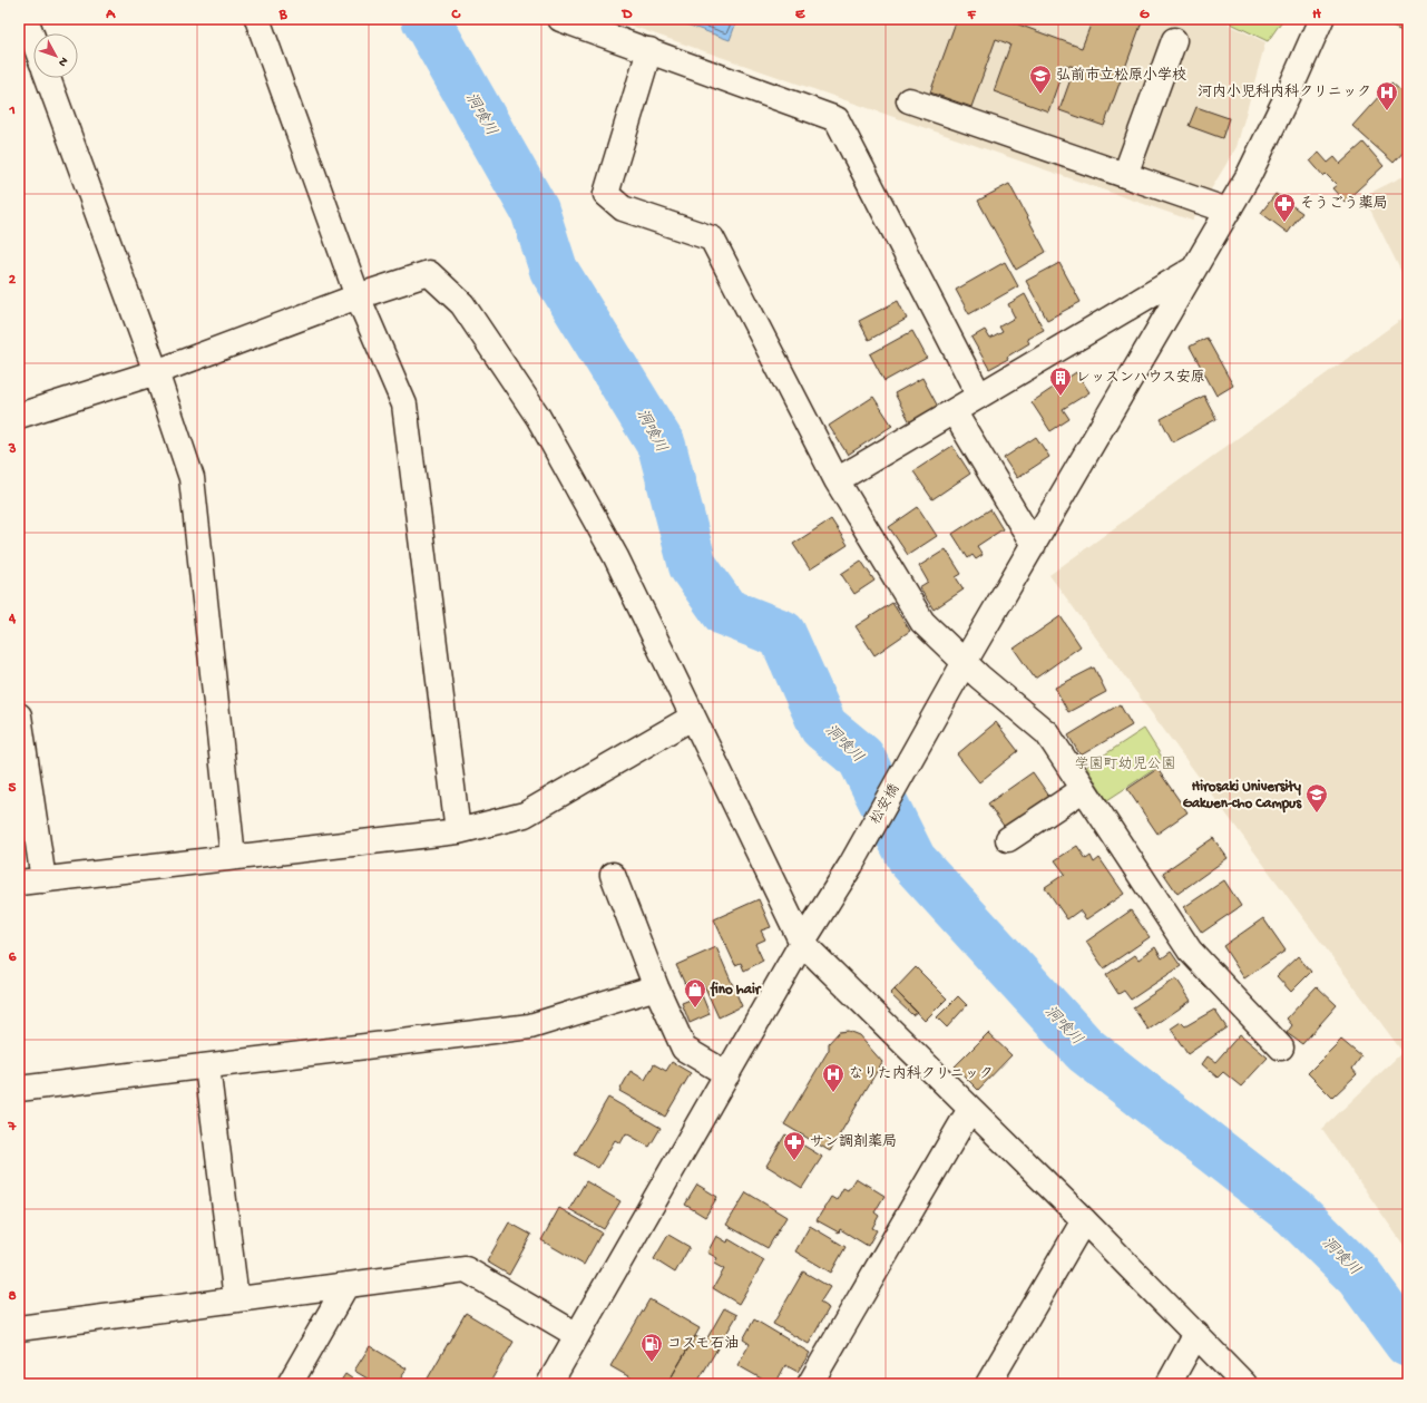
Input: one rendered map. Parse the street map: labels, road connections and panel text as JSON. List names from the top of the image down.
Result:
{
  "streets": {
    "street": ["松安橋"]
  },
  "water": ["洞喰川"],
  "parks": ["学園町幼児公園"],
  "places": {
    "school or university": ["弘前市立松原小学校", "Hirosaki University Gakuen-cho Campus"],
    "hospital": ["河内小児科内科クリニック", "なりた内科クリニック"],
    "pharmacy": ["そうごう薬局", "サン調剤薬局"],
    "building": ["レッスンハウス安原"],
    "shop": ["fino hair"],
    "fuel station": ["コスモ石油"]
  },
  "north": "bottom right",
  "grid": {
    "columns": [
      "A",
      "B",
      "C",
      "D",
      "E",
      "F",
      "G",
      "H"
    ],
    "rows": [
      "1",
      "2",
      "3",
      "4",
      "5",
      "6",
      "7",
      "8"
    ]
  }
}
